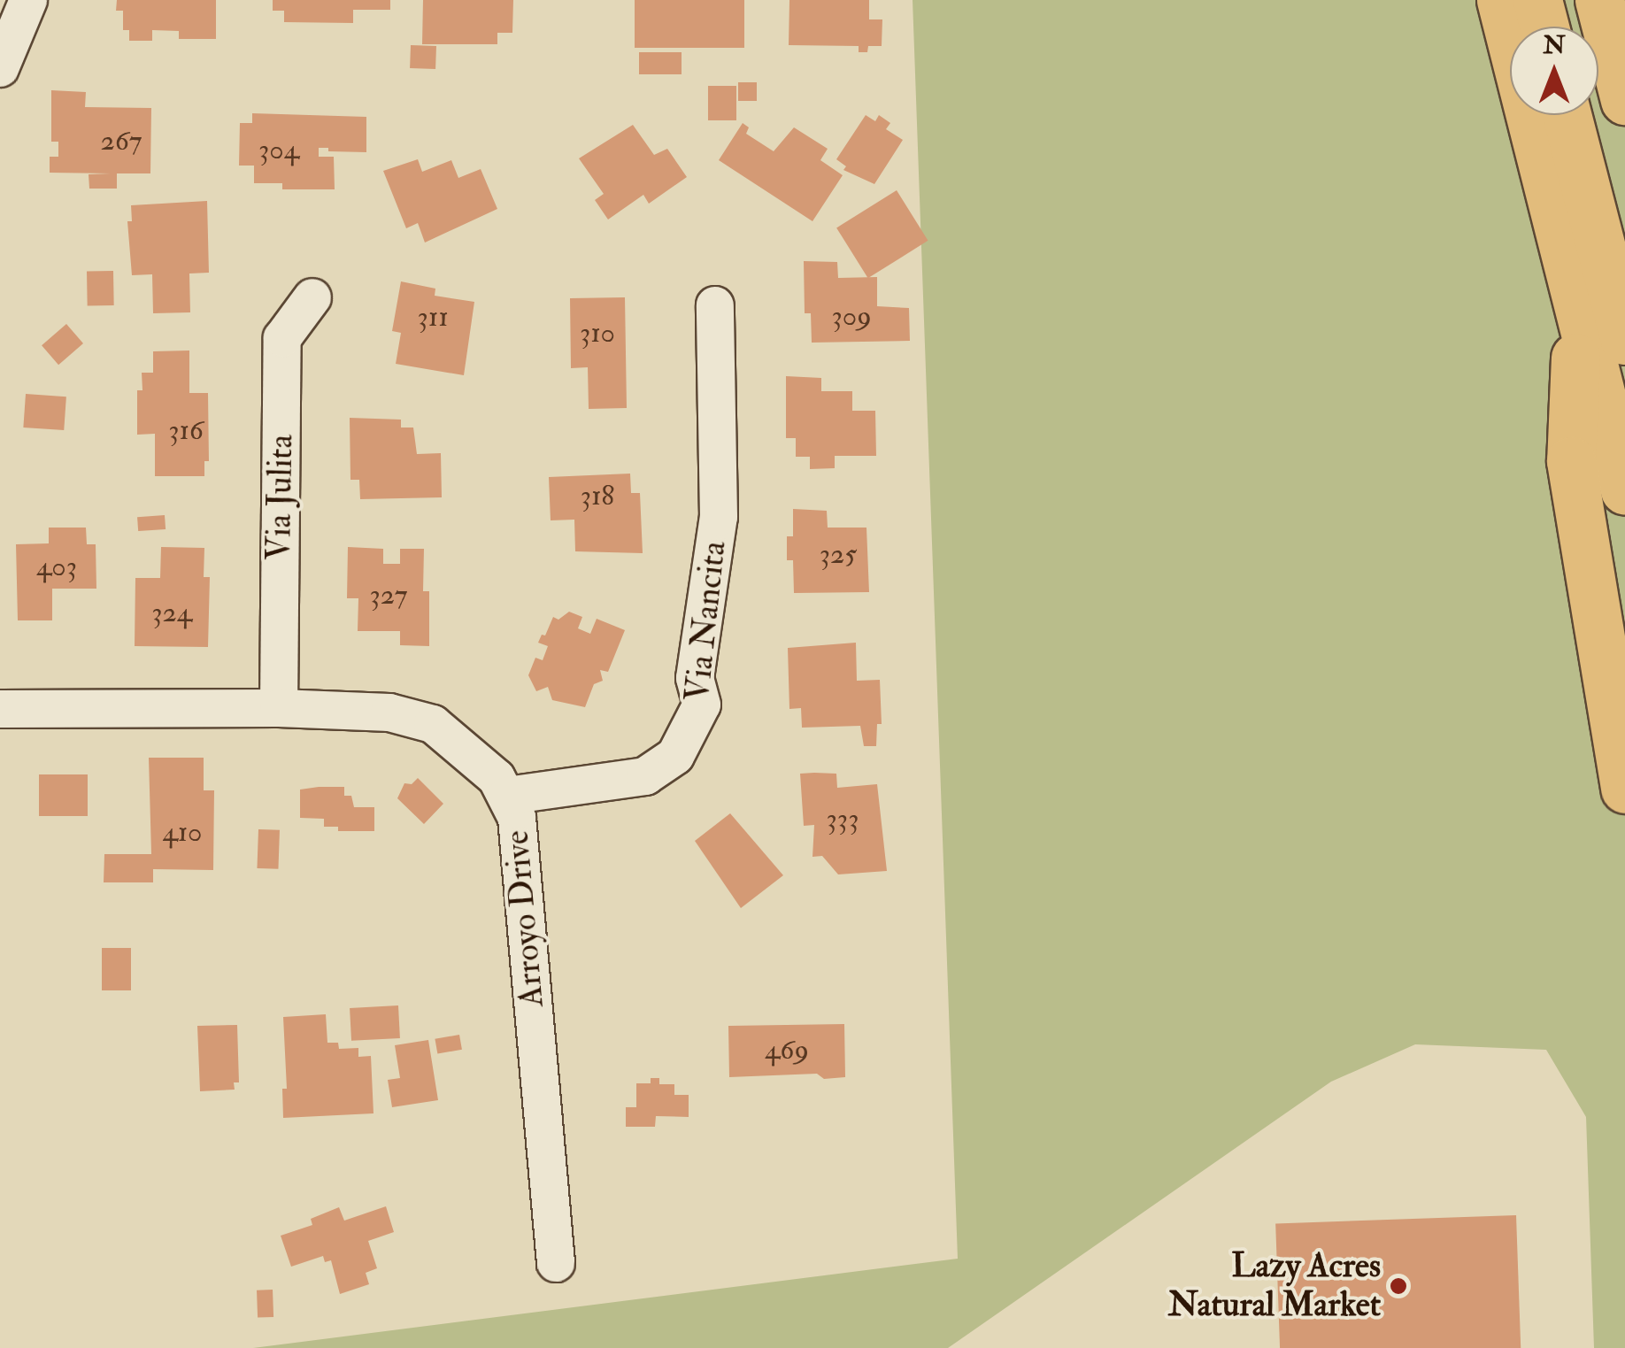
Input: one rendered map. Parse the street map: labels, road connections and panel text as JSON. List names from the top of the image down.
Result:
{
  "streets": {
    "street": ["Via Julita", "Via Nancita", "Arroyo Drive"]
  },
  "crossings": [
    ["Via Julita", "Arroyo Drive"],
    ["Via Nancita", "Arroyo Drive"]
  ],
  "places": ["Lazy Acres Natural Market"],
  "house_numbers": [
    "267",
    "304",
    "309",
    "311",
    "310",
    "316",
    "318",
    "325",
    "403",
    "327",
    "324",
    "333",
    "410",
    "469"
  ],
  "north": "top"
}
